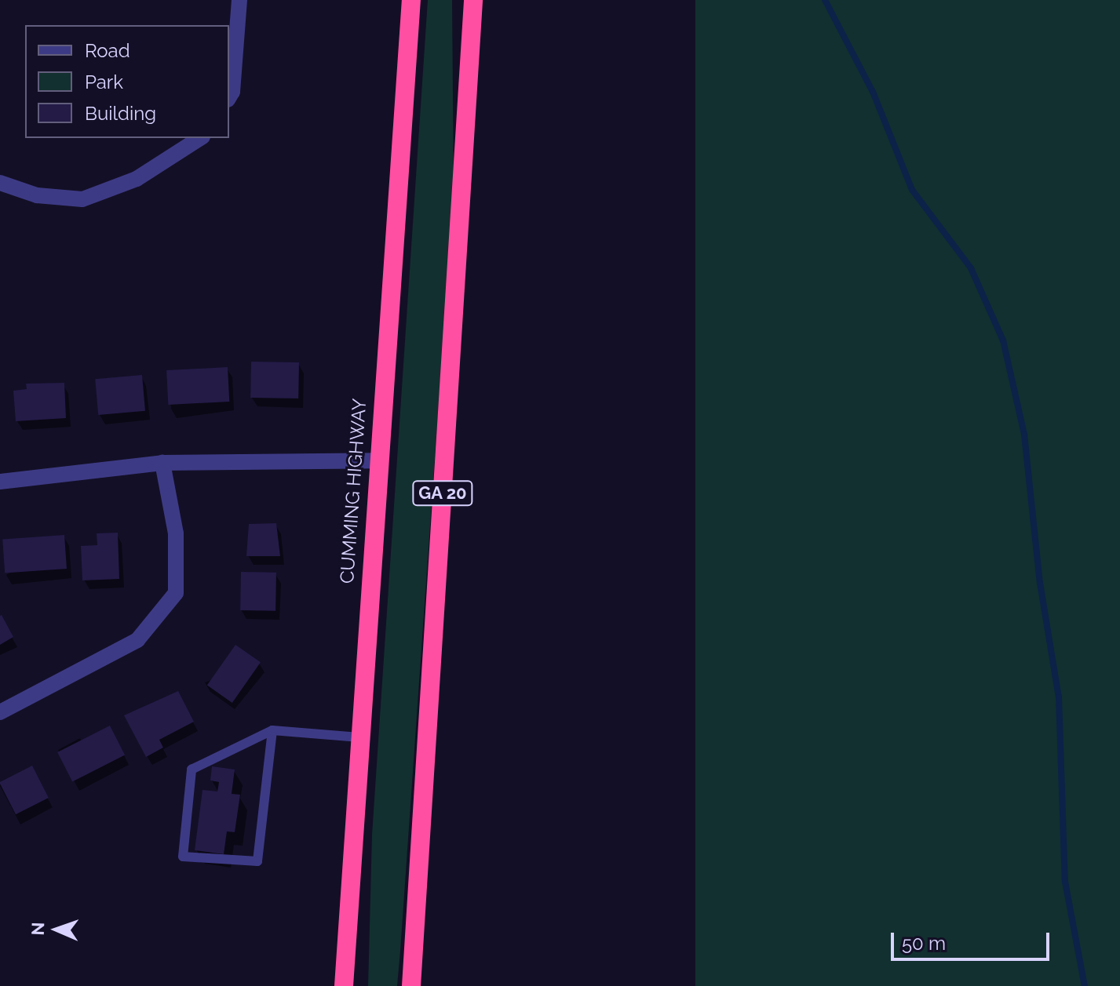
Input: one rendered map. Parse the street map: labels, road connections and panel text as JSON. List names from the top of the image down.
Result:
{
  "streets": {
    "highway": ["CUMMING HIGHWAY", "GA 20"]
  },
  "legend": ["Road", "Park", "Building"],
  "scale_bar": "50 m",
  "north": "left"
}
